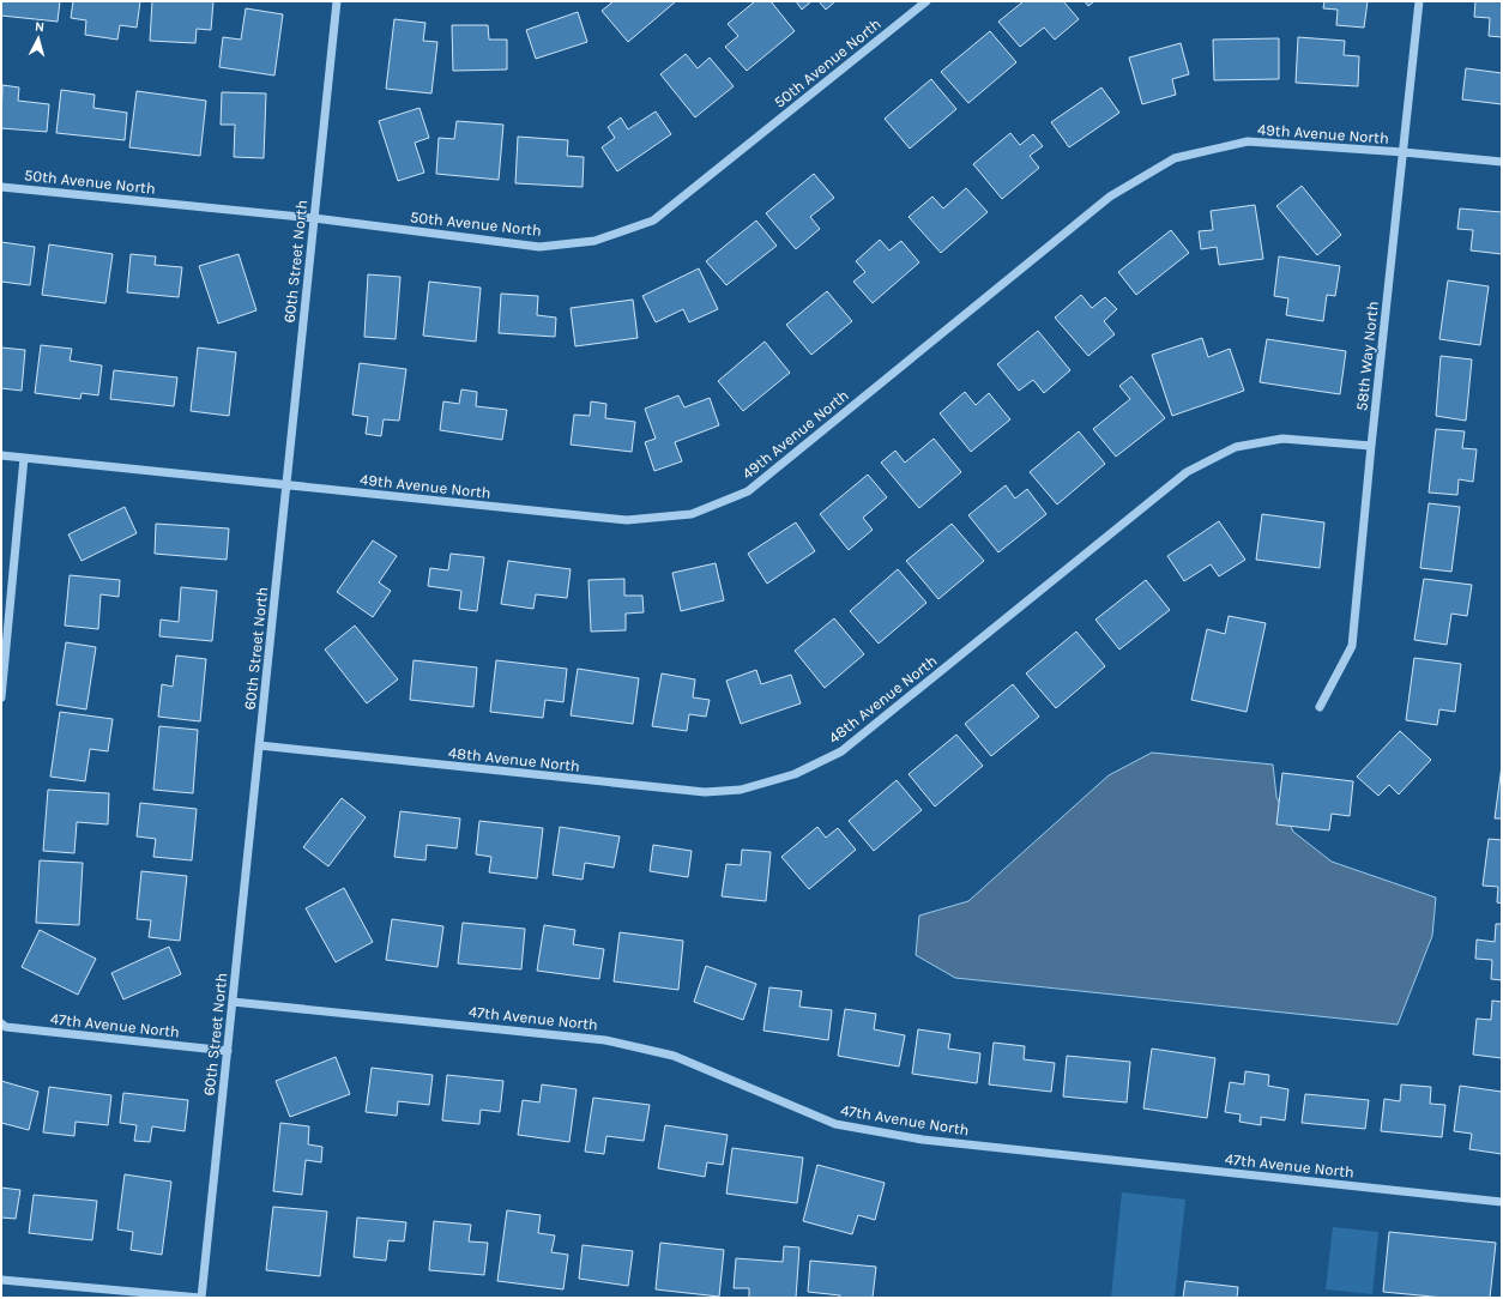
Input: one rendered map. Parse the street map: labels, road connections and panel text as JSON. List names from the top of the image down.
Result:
{
  "streets": {
    "street": [
      "50th Avenue North",
      "49th Avenue North",
      "60th Street North",
      "58th Way North",
      "48th Avenue North",
      "47th Avenue North"
    ]
  },
  "crossings": [
    ["50th Avenue North", "60th Street North"],
    ["49th Avenue North", "60th Street North"],
    ["49th Avenue North", "58th Way North"],
    ["60th Street North", "48th Avenue North"],
    ["60th Street North", "47th Avenue North"],
    ["58th Way North", "48th Avenue North"]
  ],
  "north": "top"
}
